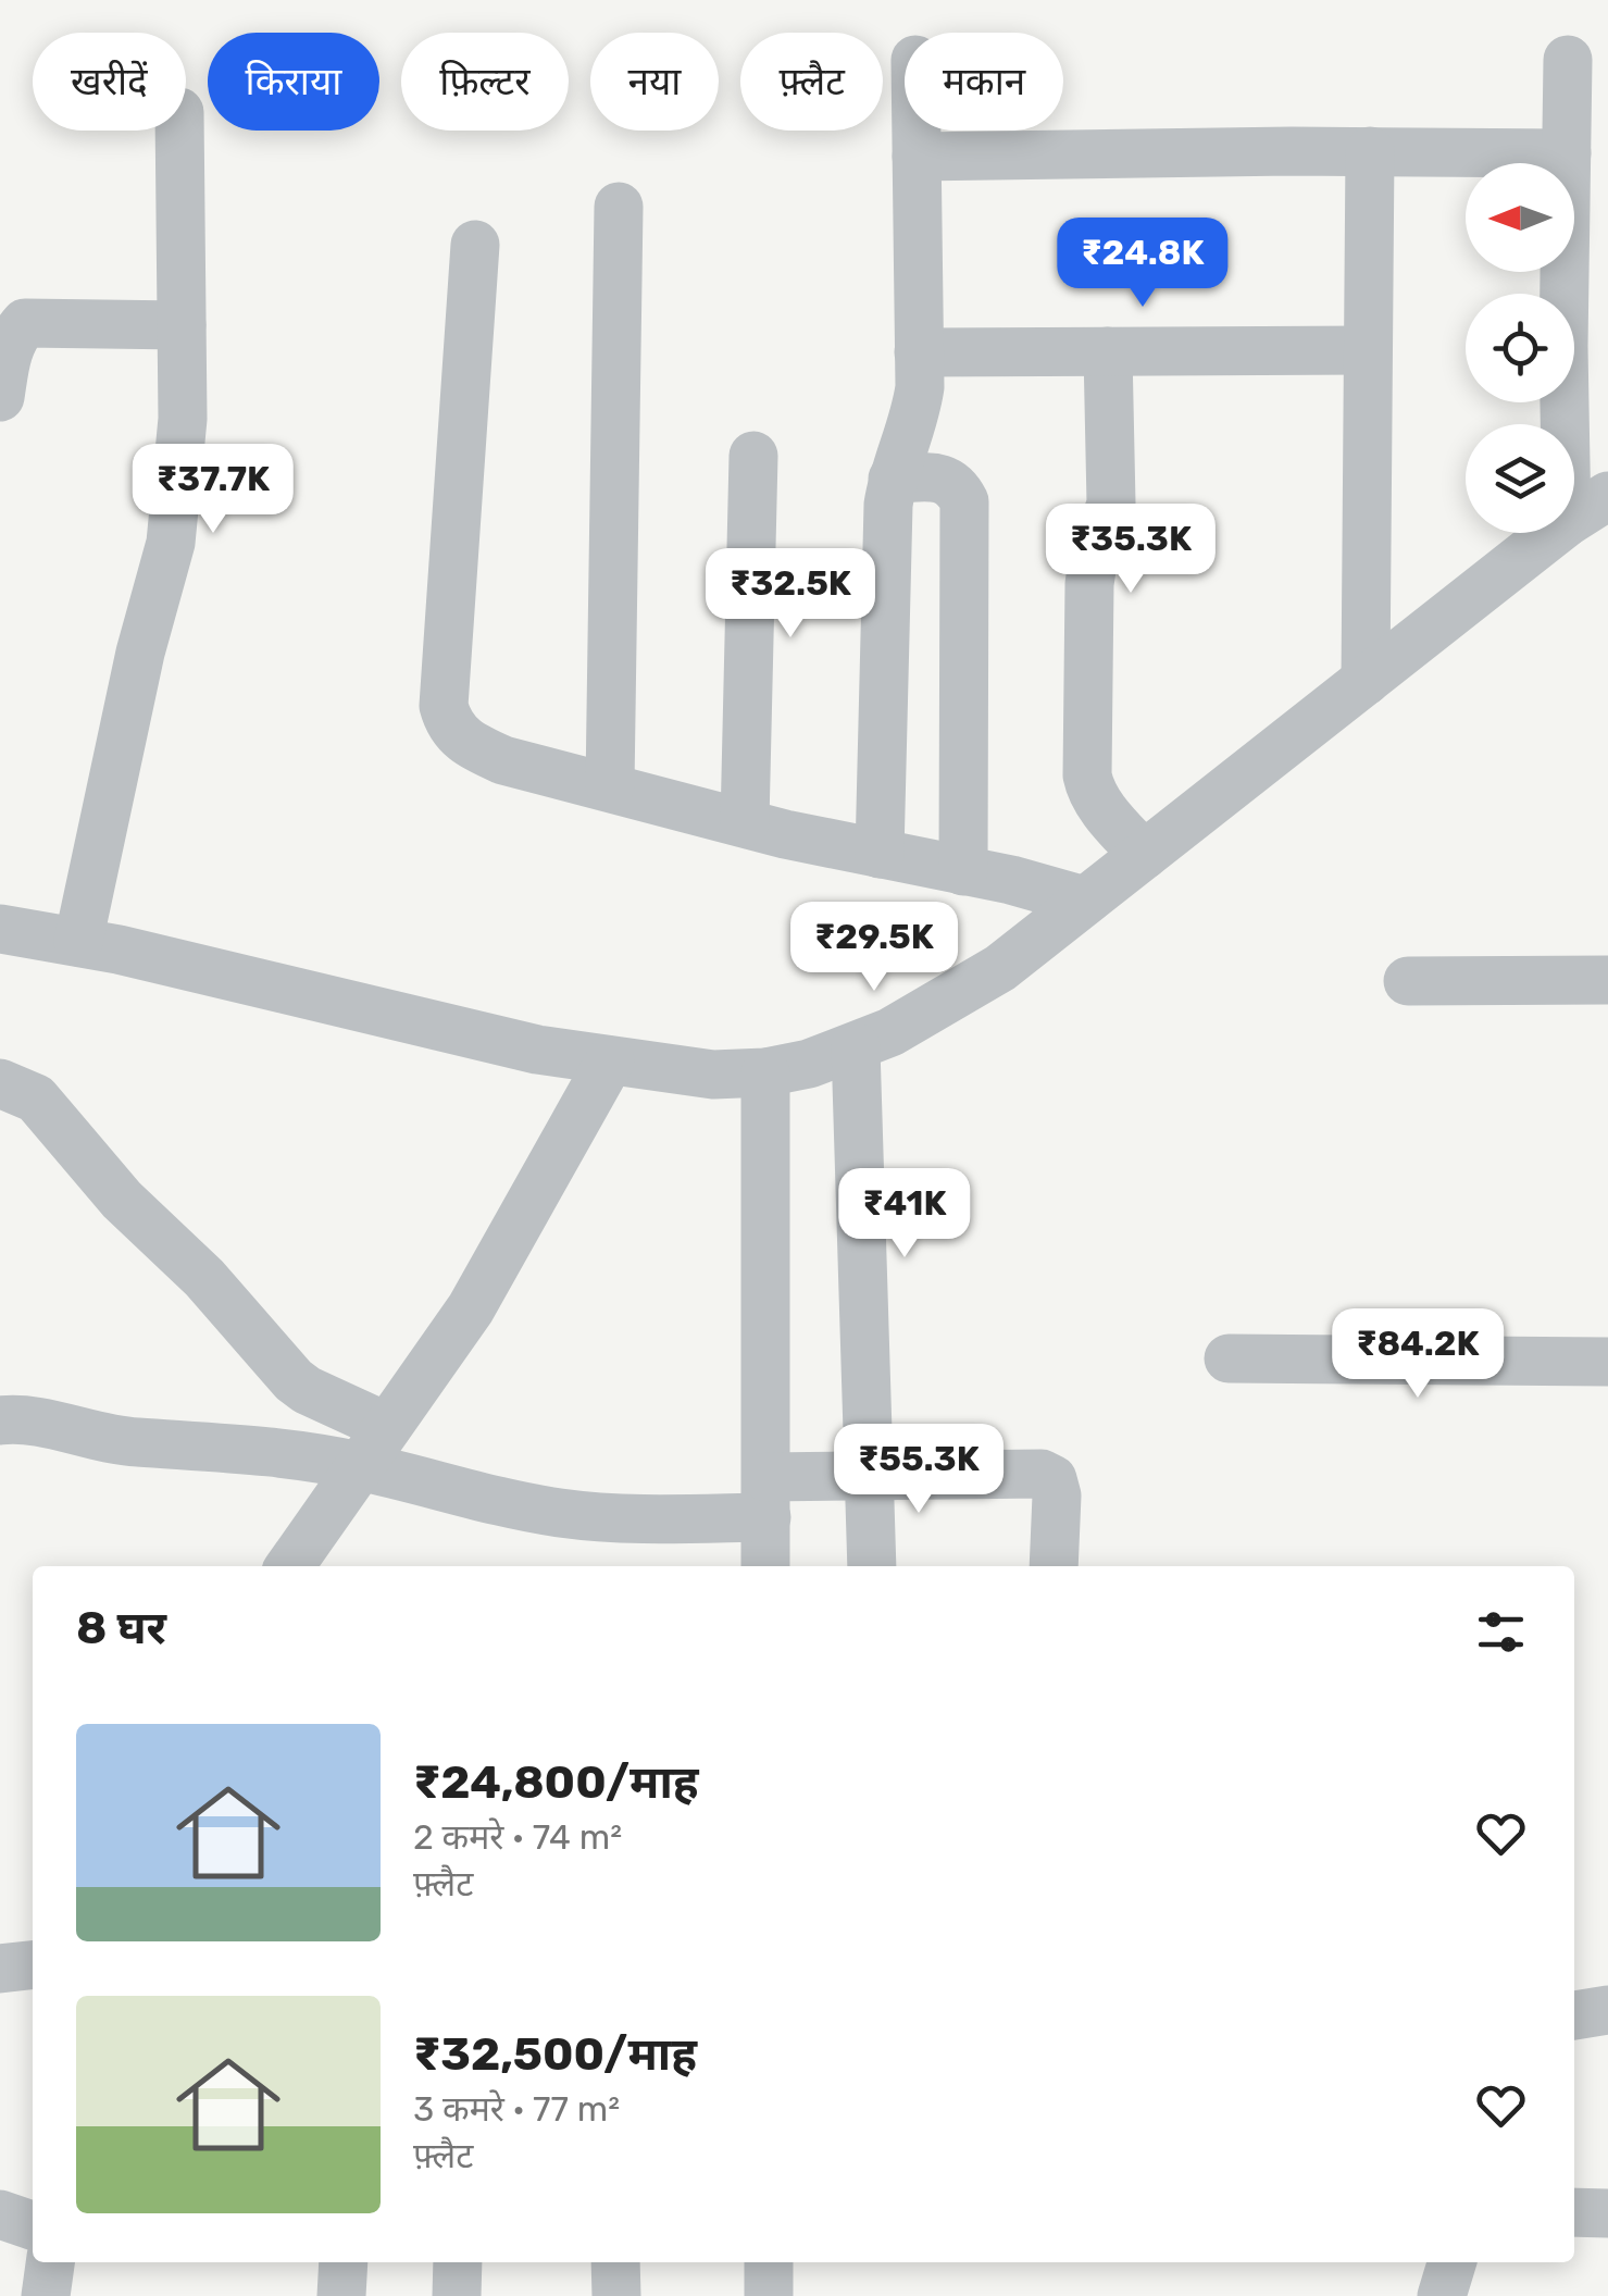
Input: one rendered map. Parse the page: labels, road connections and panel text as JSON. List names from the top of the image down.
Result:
{
  "north": "left",
  "page": {
    "chip": [
      "खरीदें",
      "किराया",
      "फ़िल्टर",
      "नया",
      "फ़्लैट",
      "मकान"
    ],
    "price": [
      "₹24.8K",
      "₹37.7K",
      "₹35.3K",
      "₹32.5K",
      "₹29.5K",
      "₹41K",
      "₹84.2K",
      "₹55.3K"
    ],
    "heading": "8 घर",
    "list": [
      {
        "name": "₹24,800/माह",
        "note": "2 कमरे · 74 m² · फ़्लैट"
      },
      {
        "name": "₹32,500/माह",
        "note": "3 कमरे · 77 m² · फ़्लैट"
      }
    ]
  }
}
